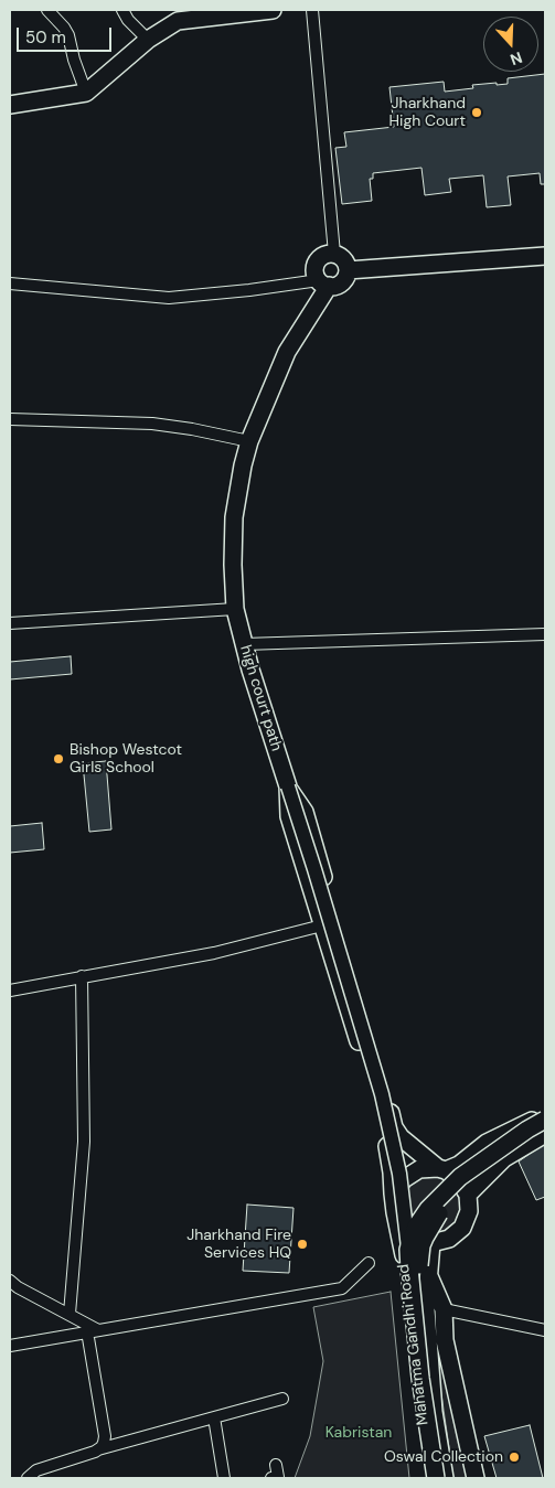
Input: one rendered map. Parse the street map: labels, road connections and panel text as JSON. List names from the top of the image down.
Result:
{
  "streets": {
    "main road": ["high court path", "Mahatma Gandhi Road"]
  },
  "parks": ["Kabristan"],
  "places": [
    "Jharkhand High Court",
    "Bishop Westcot Girls School",
    "Jharkhand Fire Services HQ",
    "Oswal Collection"
  ],
  "scale_bar": "50 m",
  "north": "bottom"
}
